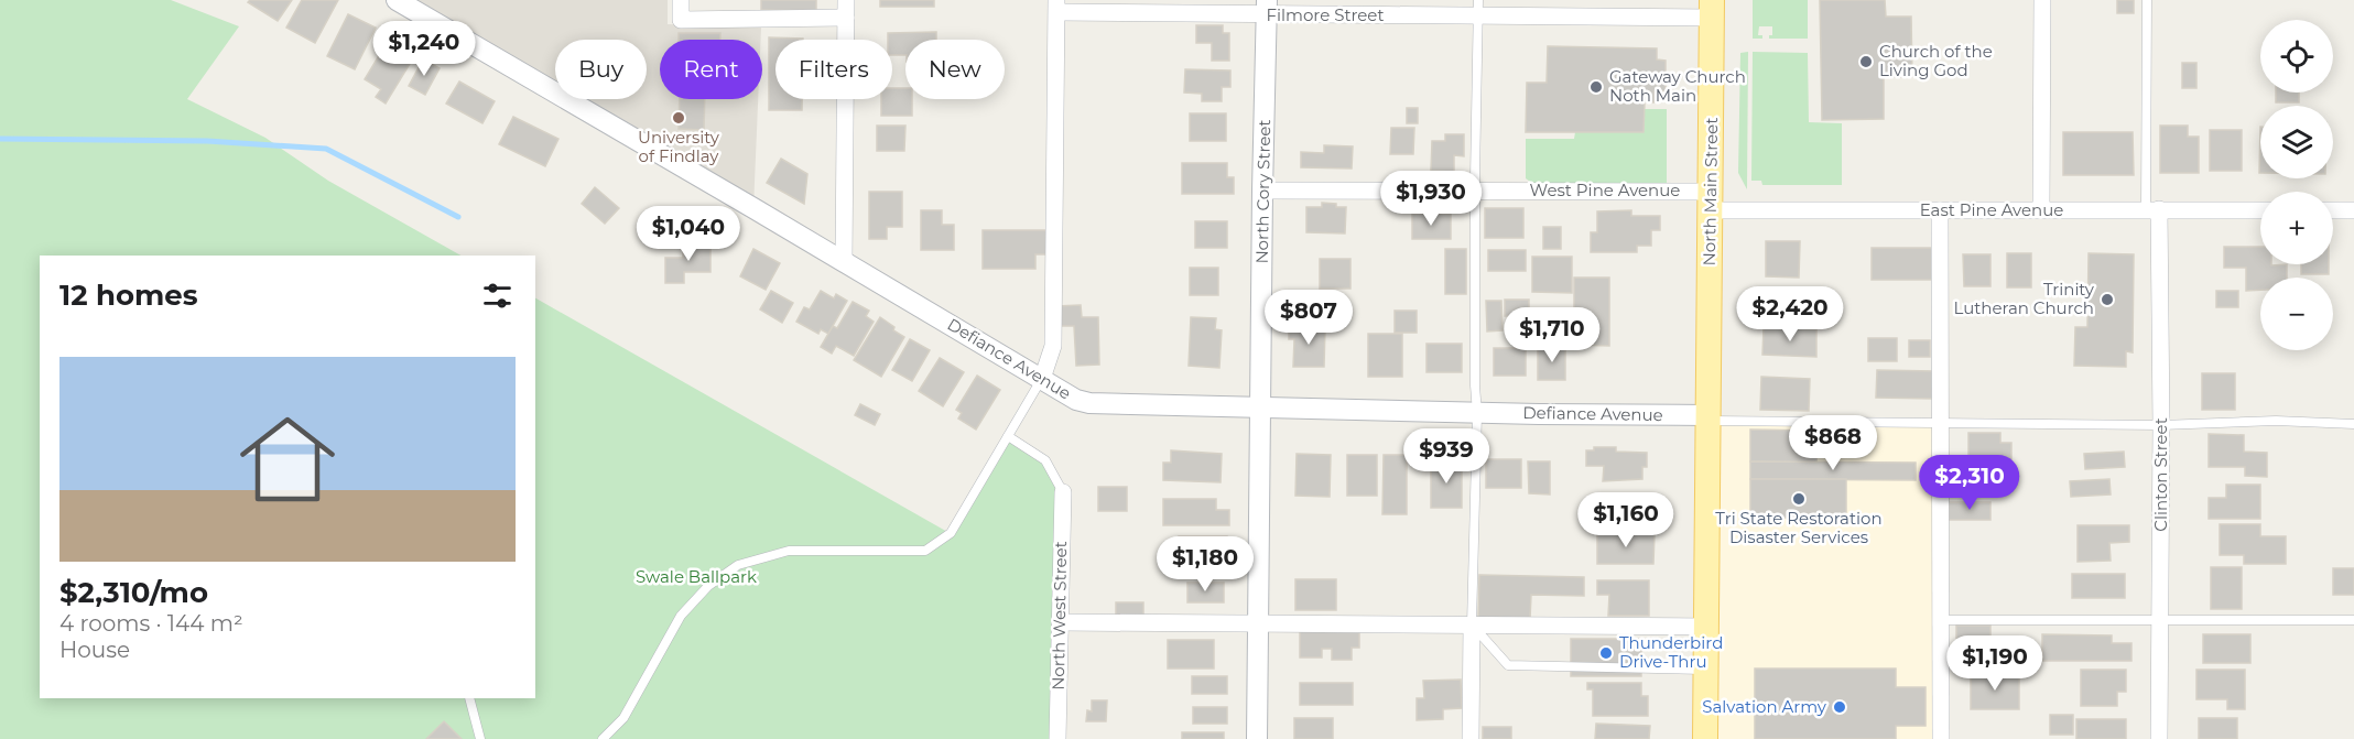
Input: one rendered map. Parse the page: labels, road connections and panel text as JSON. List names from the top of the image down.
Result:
{
  "streets": {
    "main road": ["North Main Street"],
    "street": [
      "Filmore Street",
      "West Pine Avenue",
      "North Cory Street",
      "East Pine Avenue",
      "Defiance Avenue",
      "Clinton Street",
      "North West Street"
    ]
  },
  "crossings": [
    ["Filmore Street", "North Cory Street"],
    ["Filmore Street", "North Main Street"],
    ["West Pine Avenue", "North Cory Street"],
    ["West Pine Avenue", "North Main Street"],
    ["West Pine Avenue", "East Pine Avenue"],
    ["North Cory Street", "Defiance Avenue"],
    ["North Main Street", "East Pine Avenue"],
    ["North Main Street", "Defiance Avenue"],
    ["East Pine Avenue", "Clinton Street"]
  ],
  "parks": ["Swale Ballpark"],
  "places": [
    "Church of the Living God",
    "Gateway Church Noth Main",
    "University of Findlay",
    "Trinity Lutheran Church",
    "Tri State Restoration Disaster Services",
    "Thunderbird Drive-Thru",
    "Salvation Army"
  ],
  "page": {
    "map_buttons": ["+", "−"],
    "price": [
      "$1,240",
      "$1,930",
      "$1,040",
      "$2,420",
      "$807",
      "$1,710",
      "$868",
      "$939",
      "$2,310",
      "$1,160",
      "$1,180",
      "$1,190"
    ],
    "chip": [
      "Buy",
      "Rent",
      "Filters",
      "New"
    ],
    "heading": "12 homes",
    "list": [
      {
        "name": "$2,310/mo",
        "note": "4 rooms · 144 m² · House"
      }
    ]
  }
}
